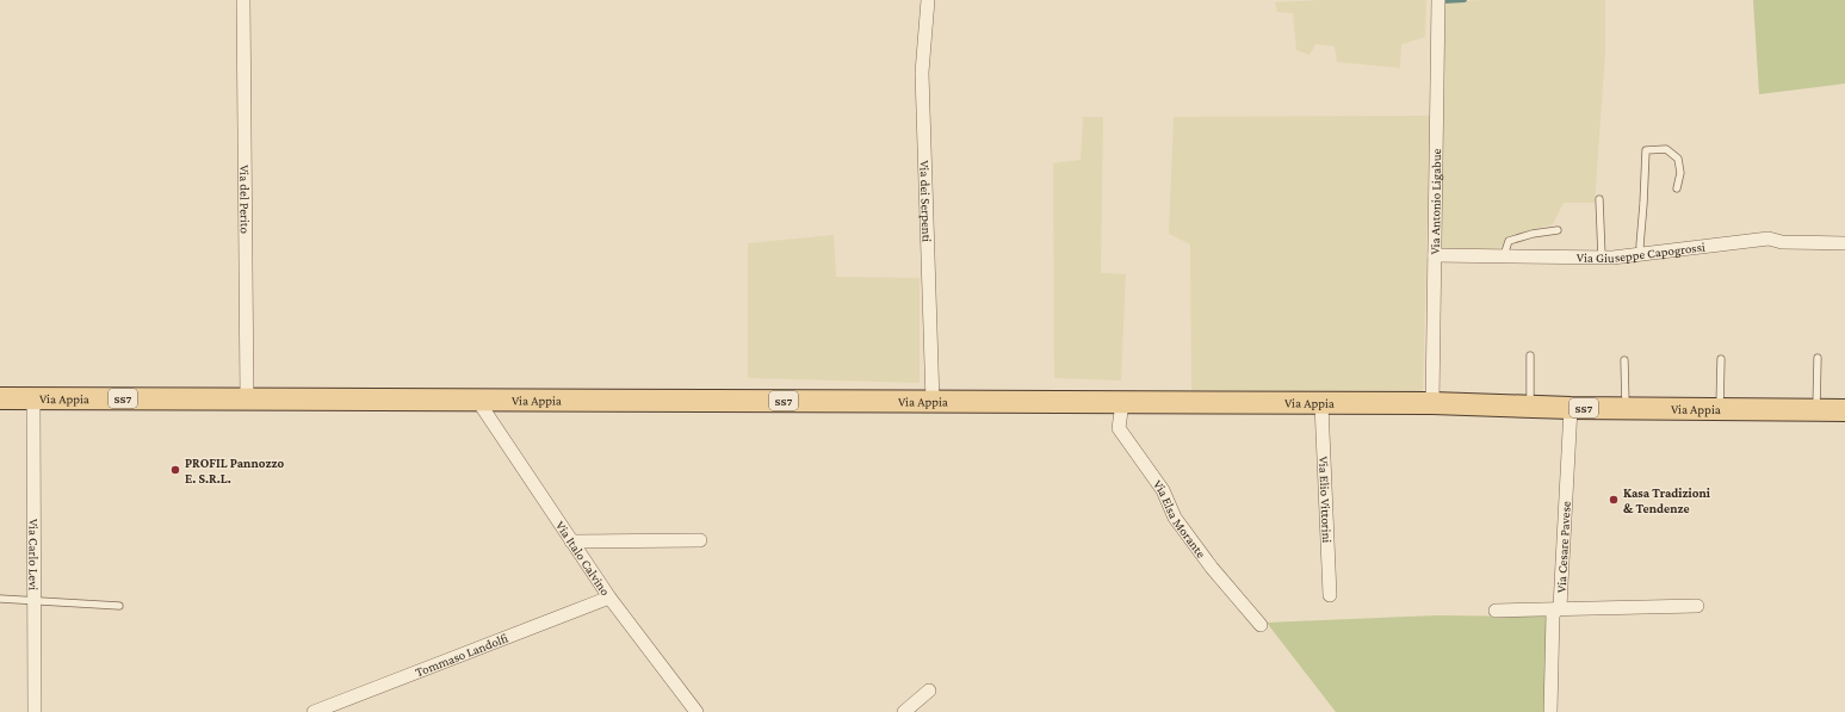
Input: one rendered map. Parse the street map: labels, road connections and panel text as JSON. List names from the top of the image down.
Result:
{
  "streets": {
    "main road": ["Via Appia", "SS7"],
    "street": [
      "Via del Perito",
      "Via dei Serpenti",
      "Via Antonio Ligabue",
      "Via Giuseppe Capogrossi",
      "Via Elio Vittorini",
      "Via Elsa Morante",
      "Via Cesare Pavese",
      "Via Carlo Levi",
      "Via Italo Calvino",
      "Tommaso Landolfi"
    ]
  },
  "crossings": [
    ["Via del Perito", "Via Appia"],
    ["Via dei Serpenti", "Via Appia"],
    ["Via Antonio Ligabue", "Via Giuseppe Capogrossi"],
    ["Via Antonio Ligabue", "Via Appia"],
    ["Via Appia", "Via Elio Vittorini"],
    ["Via Appia", "Via Elsa Morante"],
    ["Via Appia", "Via Cesare Pavese"],
    ["Via Appia", "Via Carlo Levi"],
    ["Via Appia", "Via Italo Calvino"],
    ["Via Italo Calvino", "Tommaso Landolfi"]
  ],
  "places": ["PROFIL Pannozzo E. S.R.L.", "Kasa Tradizioni & Tendenze"]
}
